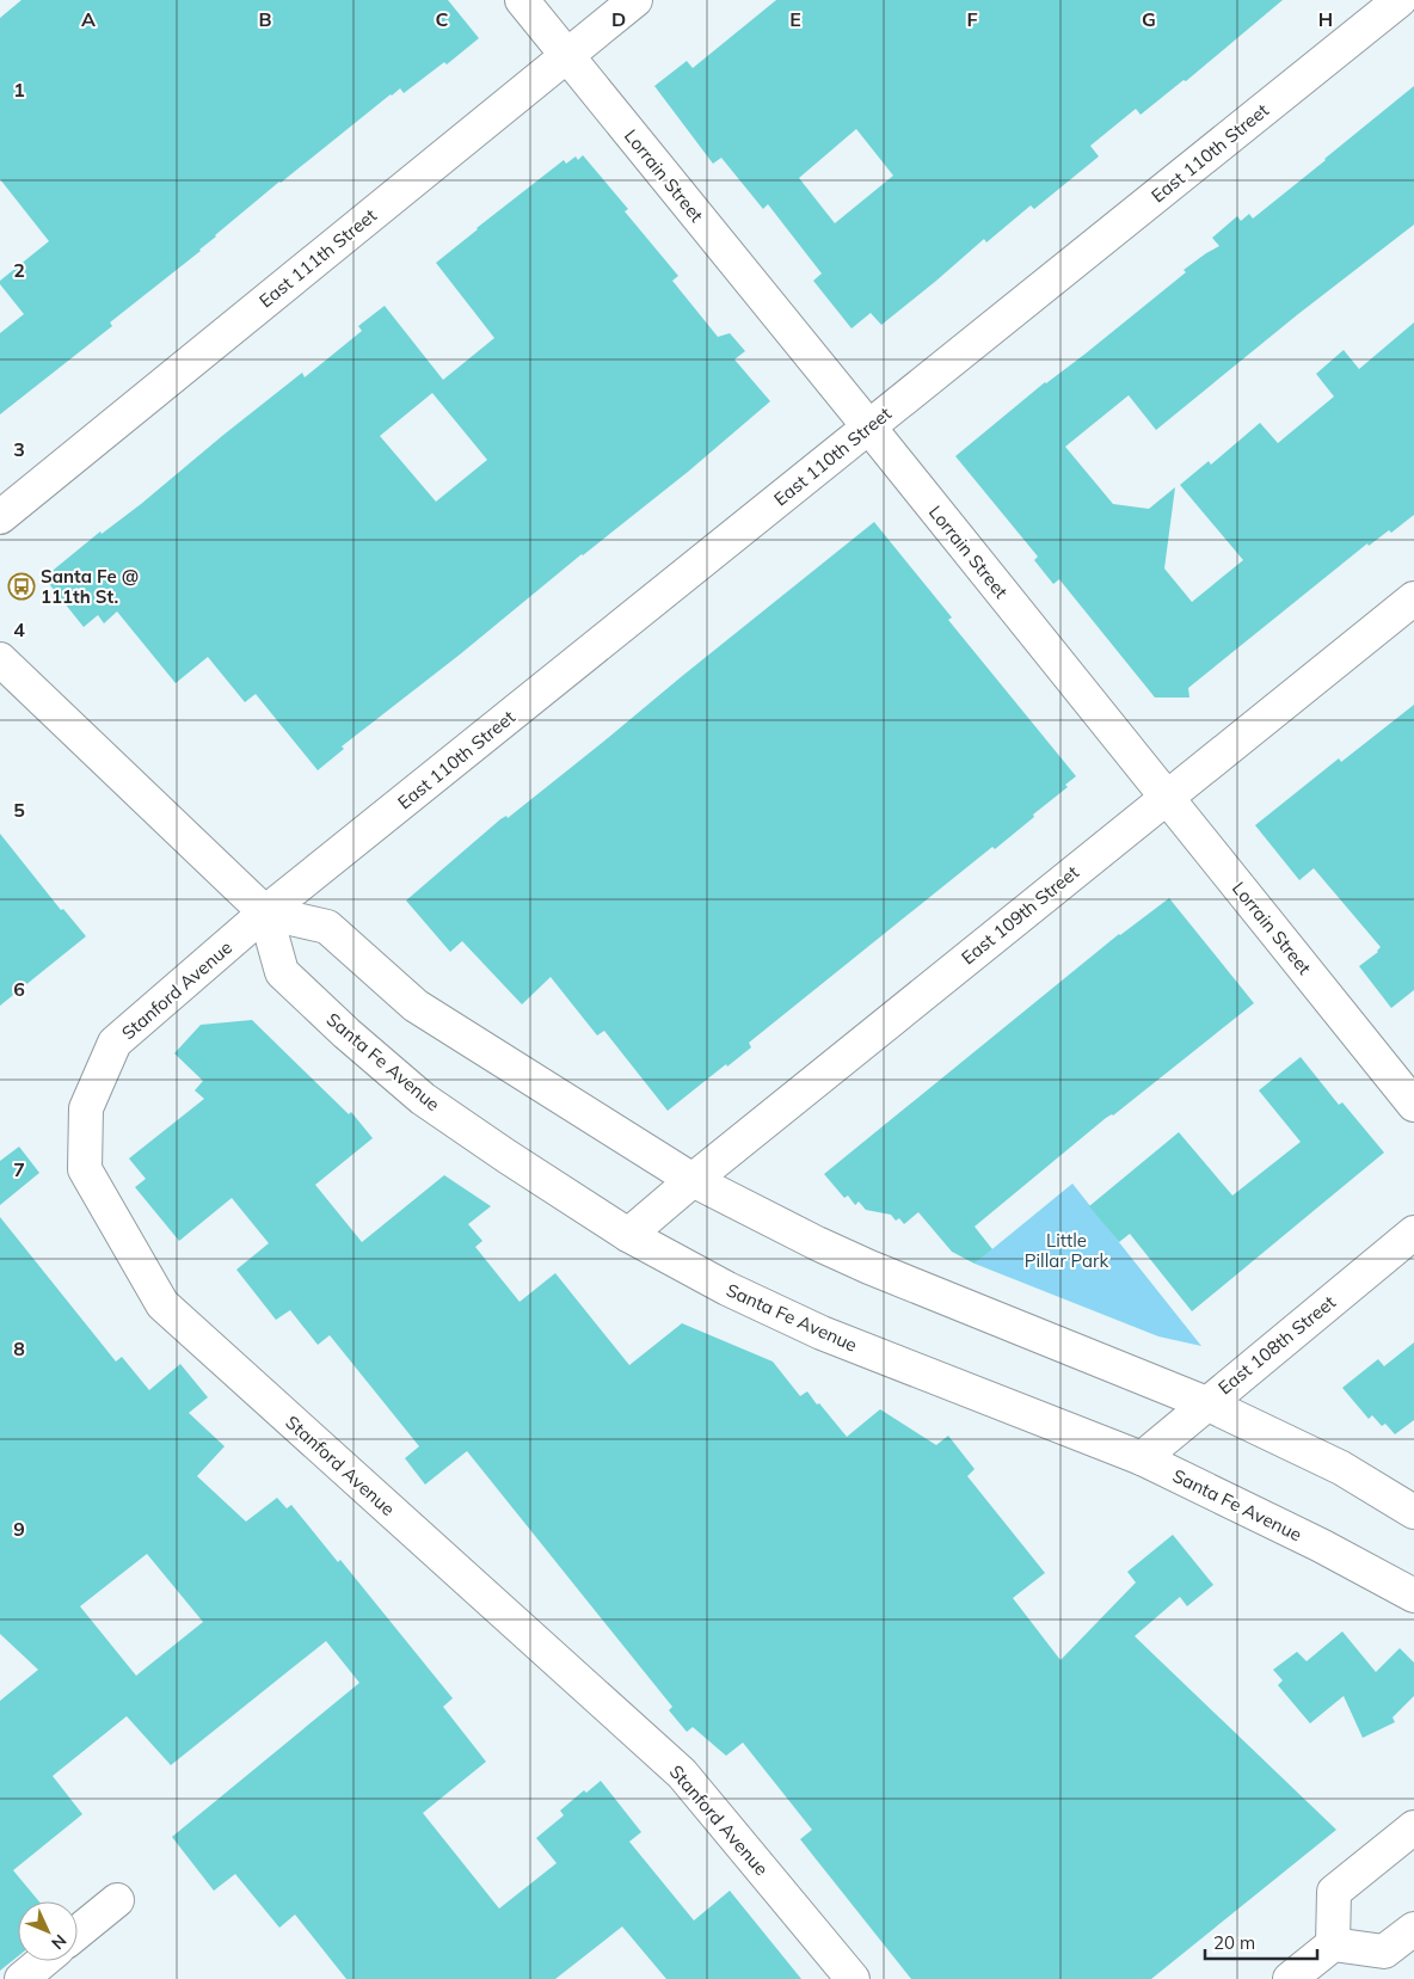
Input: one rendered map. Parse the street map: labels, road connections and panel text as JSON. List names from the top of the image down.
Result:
{
  "streets": {
    "street": [
      "East 110th Street",
      "Lorrain Street",
      "East 111th Street",
      "East 109th Street",
      "Stanford Avenue",
      "Santa Fe Avenue",
      "East 108th Street"
    ]
  },
  "crossings": [
    ["East 110th Street", "Lorrain Street"],
    ["East 110th Street", "Stanford Avenue"],
    ["East 110th Street", "Santa Fe Avenue"],
    ["Lorrain Street", "East 111th Street"],
    ["Lorrain Street", "East 109th Street"],
    ["East 109th Street", "Santa Fe Avenue"],
    ["Stanford Avenue", "Santa Fe Avenue"],
    ["Santa Fe Avenue", "East 108th Street"]
  ],
  "parks": ["Little Pillar Park"],
  "places": {
    "bus stop": ["Santa Fe @ 111th St."]
  },
  "scale_bar": "20 m",
  "north": "bottom right",
  "grid": {
    "columns": [
      "A",
      "B",
      "C",
      "D",
      "E",
      "F",
      "G",
      "H"
    ],
    "rows": [
      "1",
      "2",
      "3",
      "4",
      "5",
      "6",
      "7",
      "8",
      "9"
    ]
  }
}
